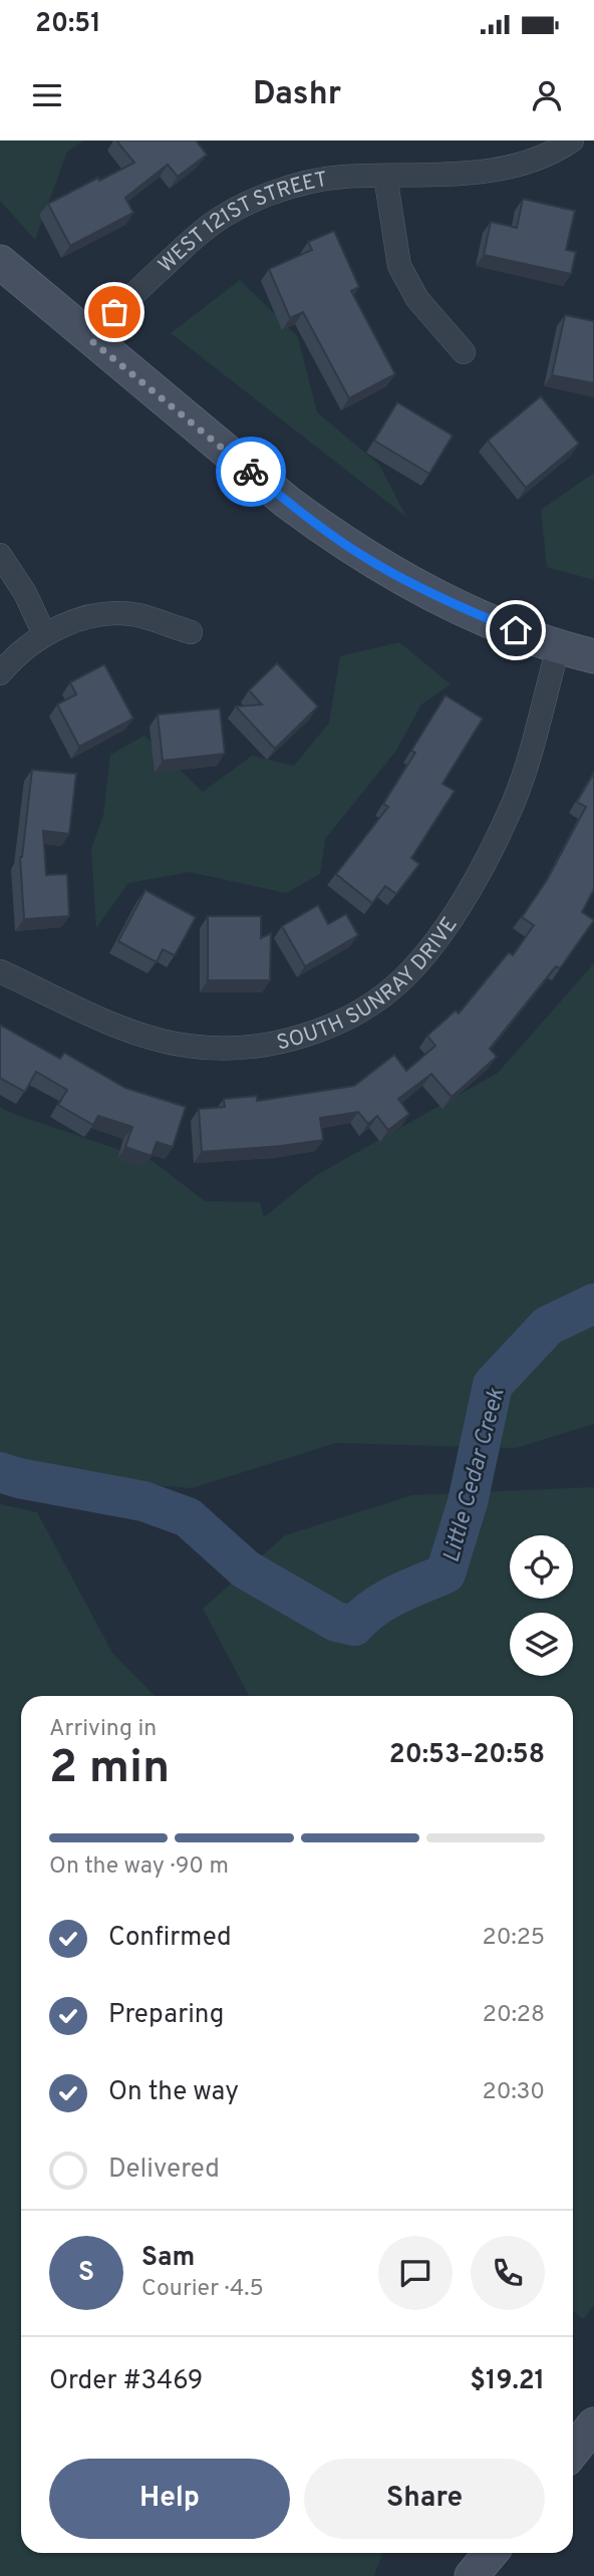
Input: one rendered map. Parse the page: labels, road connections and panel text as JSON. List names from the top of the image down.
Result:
{
  "streets": {
    "street": ["WEST 121ST STREET", "SOUTH SUNRAY DRIVE"]
  },
  "water": ["Little Cedar Creek"],
  "page": {
    "status": "20:51",
    "header": "Dashr",
    "heading": ["2 min", "Arriving in", "20:53–20:58"],
    "panel": [
      "Sam",
      "Courier · 4.5",
      "Order #3469",
      "$19.21"
    ],
    "bar": "On the way · 90 m",
    "list": [
      ["Confirmed", "20:25"],
      ["Preparing", "20:28"],
      ["On the way", "20:30"],
      "Delivered"
    ],
    "round": "S",
    "buttons": ["Help", "Share"]
  }
}
